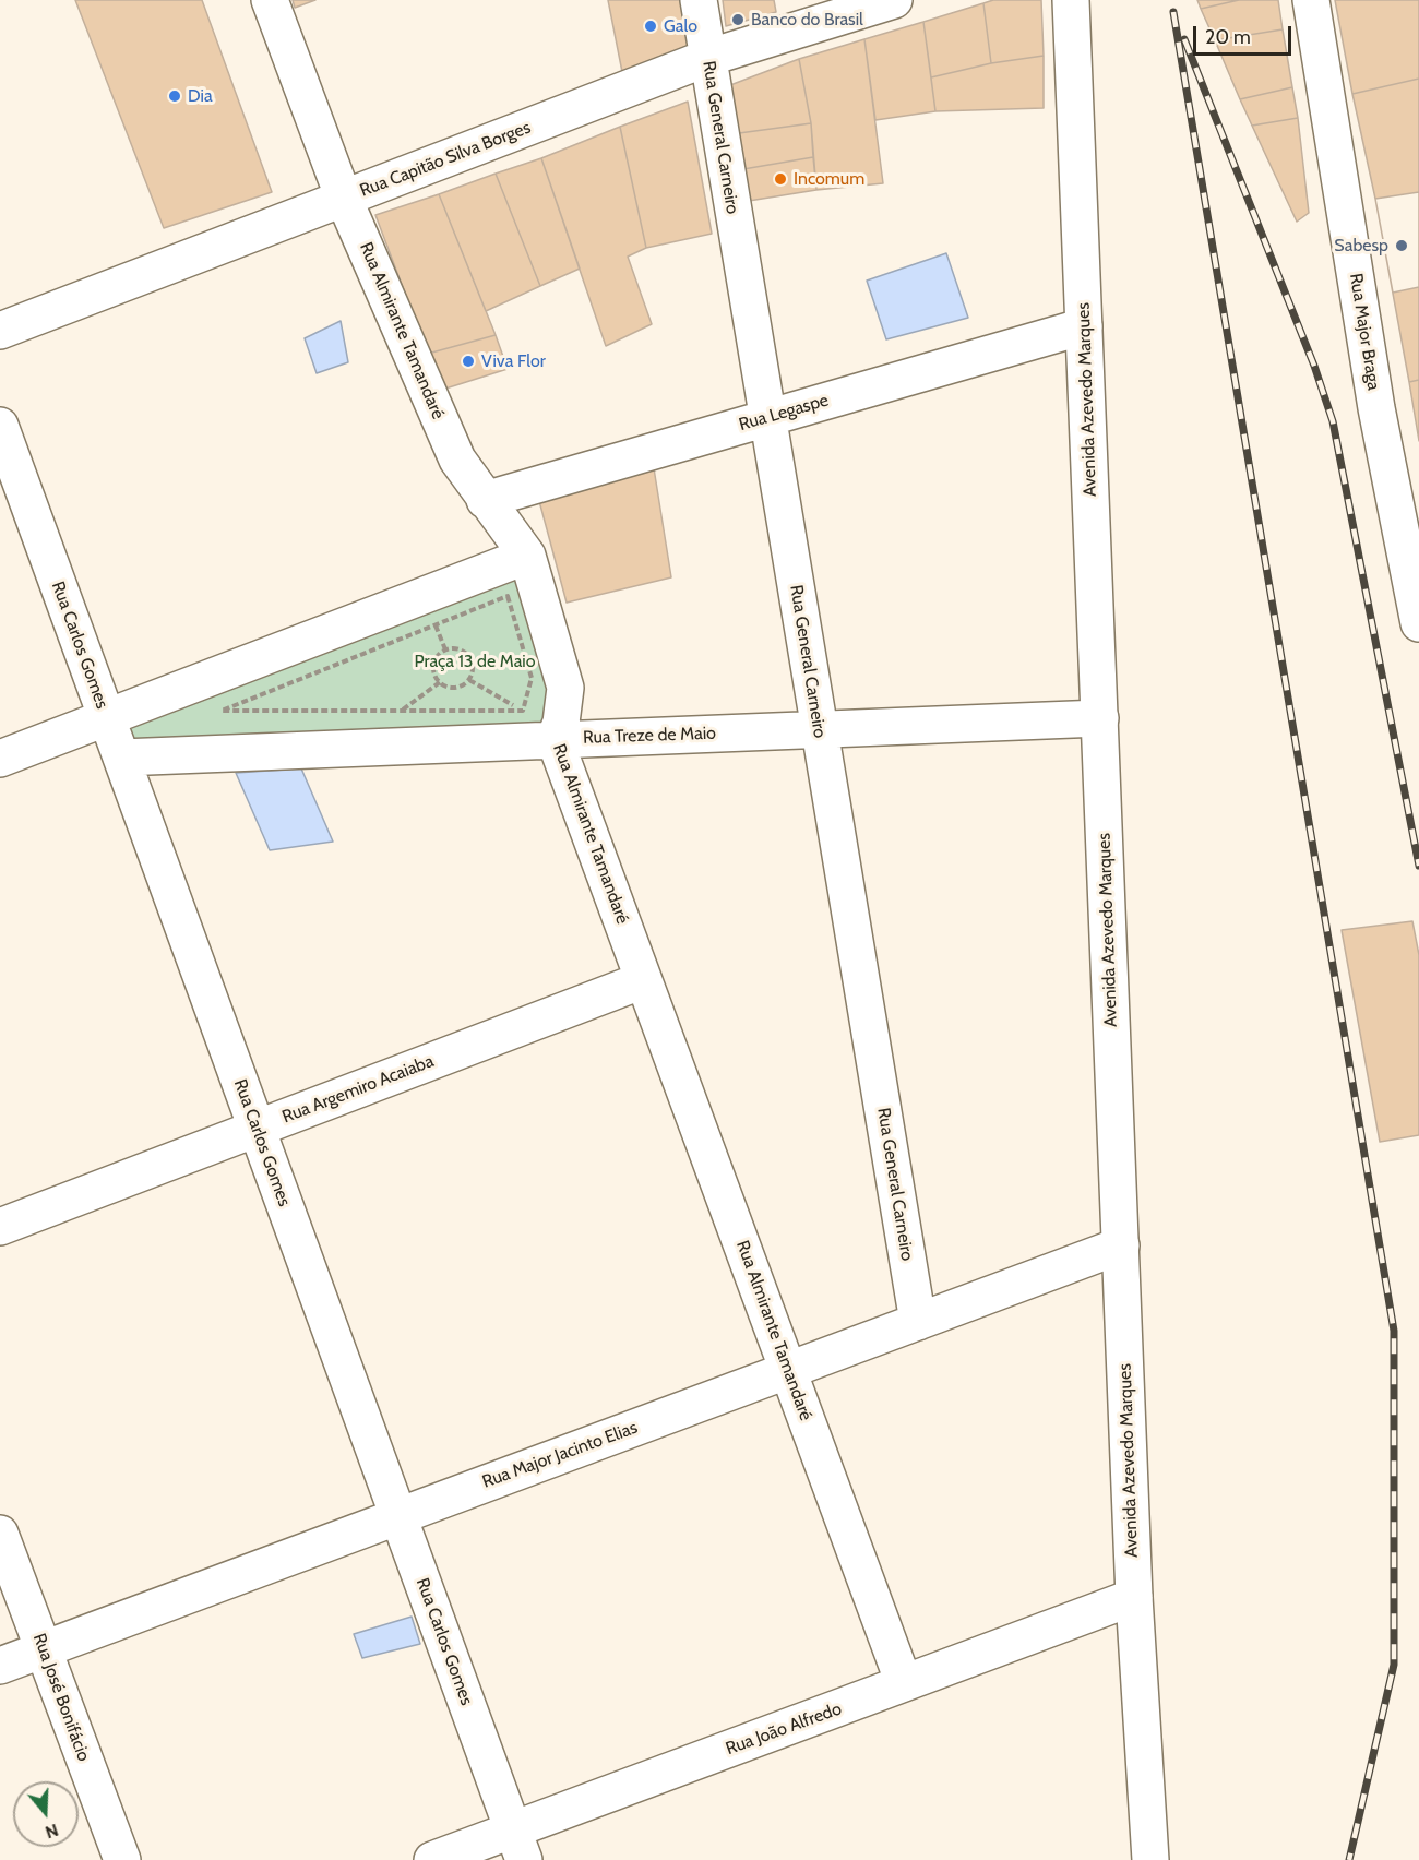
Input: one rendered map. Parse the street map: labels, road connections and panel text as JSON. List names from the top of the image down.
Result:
{
  "streets": {
    "street": [
      "Rua General Carneiro",
      "Rua Capitão Silva Borges",
      "Rua Almirante Tamandaré",
      "Rua Major Braga",
      "Avenida Azevedo Marques",
      "Rua Legaspe",
      "Rua Carlos Gomes",
      "Rua Treze de Maio",
      "Rua Argemiro Acaiaba",
      "Rua Major Jacinto Elias",
      "Rua José Bonifácio",
      "Rua João Alfredo"
    ]
  },
  "crossings": [
    ["Rua General Carneiro", "Rua Capitão Silva Borges"],
    ["Rua General Carneiro", "Rua Legaspe"],
    ["Rua General Carneiro", "Rua Treze de Maio"],
    ["Rua General Carneiro", "Rua Major Jacinto Elias"],
    ["Rua Capitão Silva Borges", "Rua Almirante Tamandaré"],
    ["Rua Almirante Tamandaré", "Rua Legaspe"],
    ["Rua Almirante Tamandaré", "Rua Treze de Maio"],
    ["Rua Almirante Tamandaré", "Rua Argemiro Acaiaba"],
    ["Rua Almirante Tamandaré", "Rua Major Jacinto Elias"],
    ["Rua Almirante Tamandaré", "Rua João Alfredo"],
    ["Avenida Azevedo Marques", "Rua Legaspe"],
    ["Avenida Azevedo Marques", "Rua Treze de Maio"],
    ["Avenida Azevedo Marques", "Rua Major Jacinto Elias"],
    ["Avenida Azevedo Marques", "Rua João Alfredo"],
    ["Rua Carlos Gomes", "Rua Treze de Maio"],
    ["Rua Carlos Gomes", "Rua Argemiro Acaiaba"],
    ["Rua Carlos Gomes", "Rua Major Jacinto Elias"],
    ["Rua Carlos Gomes", "Rua João Alfredo"],
    ["Rua Major Jacinto Elias", "Rua José Bonifácio"]
  ],
  "parks": ["Praça 13 de Maio"],
  "places": [
    "Banco do Brasil",
    "Galo",
    "Dia",
    "Incomum",
    "Sabesp",
    "Viva Flor"
  ],
  "scale_bar": "20 m",
  "north": "bottom"
}
